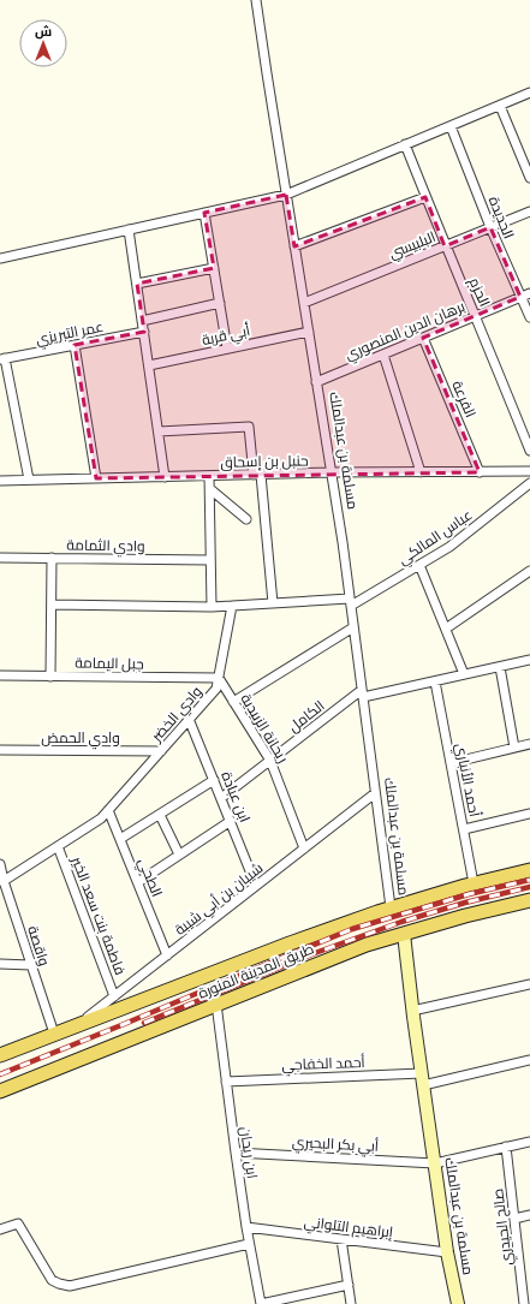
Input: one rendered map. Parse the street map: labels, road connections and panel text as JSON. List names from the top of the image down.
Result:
{
  "streets": {
    "main road": ["مسلمة بن عبدالملك", "طريق المدينة المنورة"],
    "street": [
      "الجديدة",
      "البلبيسي",
      "الحزم",
      "برهان الدين المنصوري",
      "عمر التبريزي",
      "أبي قربة",
      "الفرعة",
      "حنبل بن إسحاق",
      "عباس المالكي",
      "وادي الثمامة",
      "جبل اليمامة",
      "وادي الخضر",
      "الكامل",
      "ريحانة الزبيدية",
      "وادي الحمض",
      "أحمد الأنباري",
      "ابن عبادة",
      "الطحي",
      "شيبان بن أبي شيبة",
      "فاطمة بنت سعد الخير",
      "واقصة",
      "أحمد الخفاجي",
      "أبي بكر البحيري",
      "ابن ريحان",
      "إبراهيم التلواني",
      "صالح الحيدري"
    ]
  },
  "crossings": [
    ["الجديدة", "البلبيسي"],
    ["الجديدة", "برهان الدين المنصوري"],
    ["البلبيسي", "الحزم"],
    ["البلبيسي", "مسلمة بن عبدالملك"],
    ["الحزم", "برهان الدين المنصوري"],
    ["برهان الدين المنصوري", "الفرعة"],
    ["برهان الدين المنصوري", "مسلمة بن عبدالملك"],
    ["أبي قربة", "مسلمة بن عبدالملك"],
    ["الفرعة", "حنبل بن إسحاق"],
    ["مسلمة بن عبدالملك", "حنبل بن إسحاق"],
    ["مسلمة بن عبدالملك", "عباس المالكي"],
    ["مسلمة بن عبدالملك", "الكامل"],
    ["مسلمة بن عبدالملك", "شيبان بن أبي شيبة"],
    ["مسلمة بن عبدالملك", "طريق المدينة المنورة"],
    ["مسلمة بن عبدالملك", "أحمد الخفاجي"],
    ["مسلمة بن عبدالملك", "أبي بكر البحيري"],
    ["مسلمة بن عبدالملك", "إبراهيم التلواني"],
    ["جبل اليمامة", "وادي الخضر"],
    ["جبل اليمامة", "ريحانة الزبيدية"],
    ["وادي الخضر", "ريحانة الزبيدية"],
    ["وادي الخضر", "وادي الحمض"],
    ["وادي الخضر", "ابن عبادة"],
    ["وادي الخضر", "الطحي"],
    ["وادي الخضر", "فاطمة بنت سعد الخير"],
    ["وادي الخضر", "واقصة"],
    ["الكامل", "ريحانة الزبيدية"],
    ["الكامل", "أحمد الأنباري"],
    ["الكامل", "ابن عبادة"],
    ["ريحانة الزبيدية", "شيبان بن أبي شيبة"],
    ["أحمد الأنباري", "طريق المدينة المنورة"],
    ["ابن عبادة", "شيبان بن أبي شيبة"],
    ["الطحي", "شيبان بن أبي شيبة"],
    ["شيبان بن أبي شيبة", "فاطمة بنت سعد الخير"],
    ["شيبان بن أبي شيبة", "طريق المدينة المنورة"],
    ["واقصة", "طريق المدينة المنورة"],
    ["طريق المدينة المنورة", "ابن ريحان"],
    ["أحمد الخفاجي", "ابن ريحان"],
    ["أبي بكر البحيري", "ابن ريحان"],
    ["أبي بكر البحيري", "صالح الحيدري"],
    ["ابن ريحان", "إبراهيم التلواني"]
  ],
  "north": "top"
}
